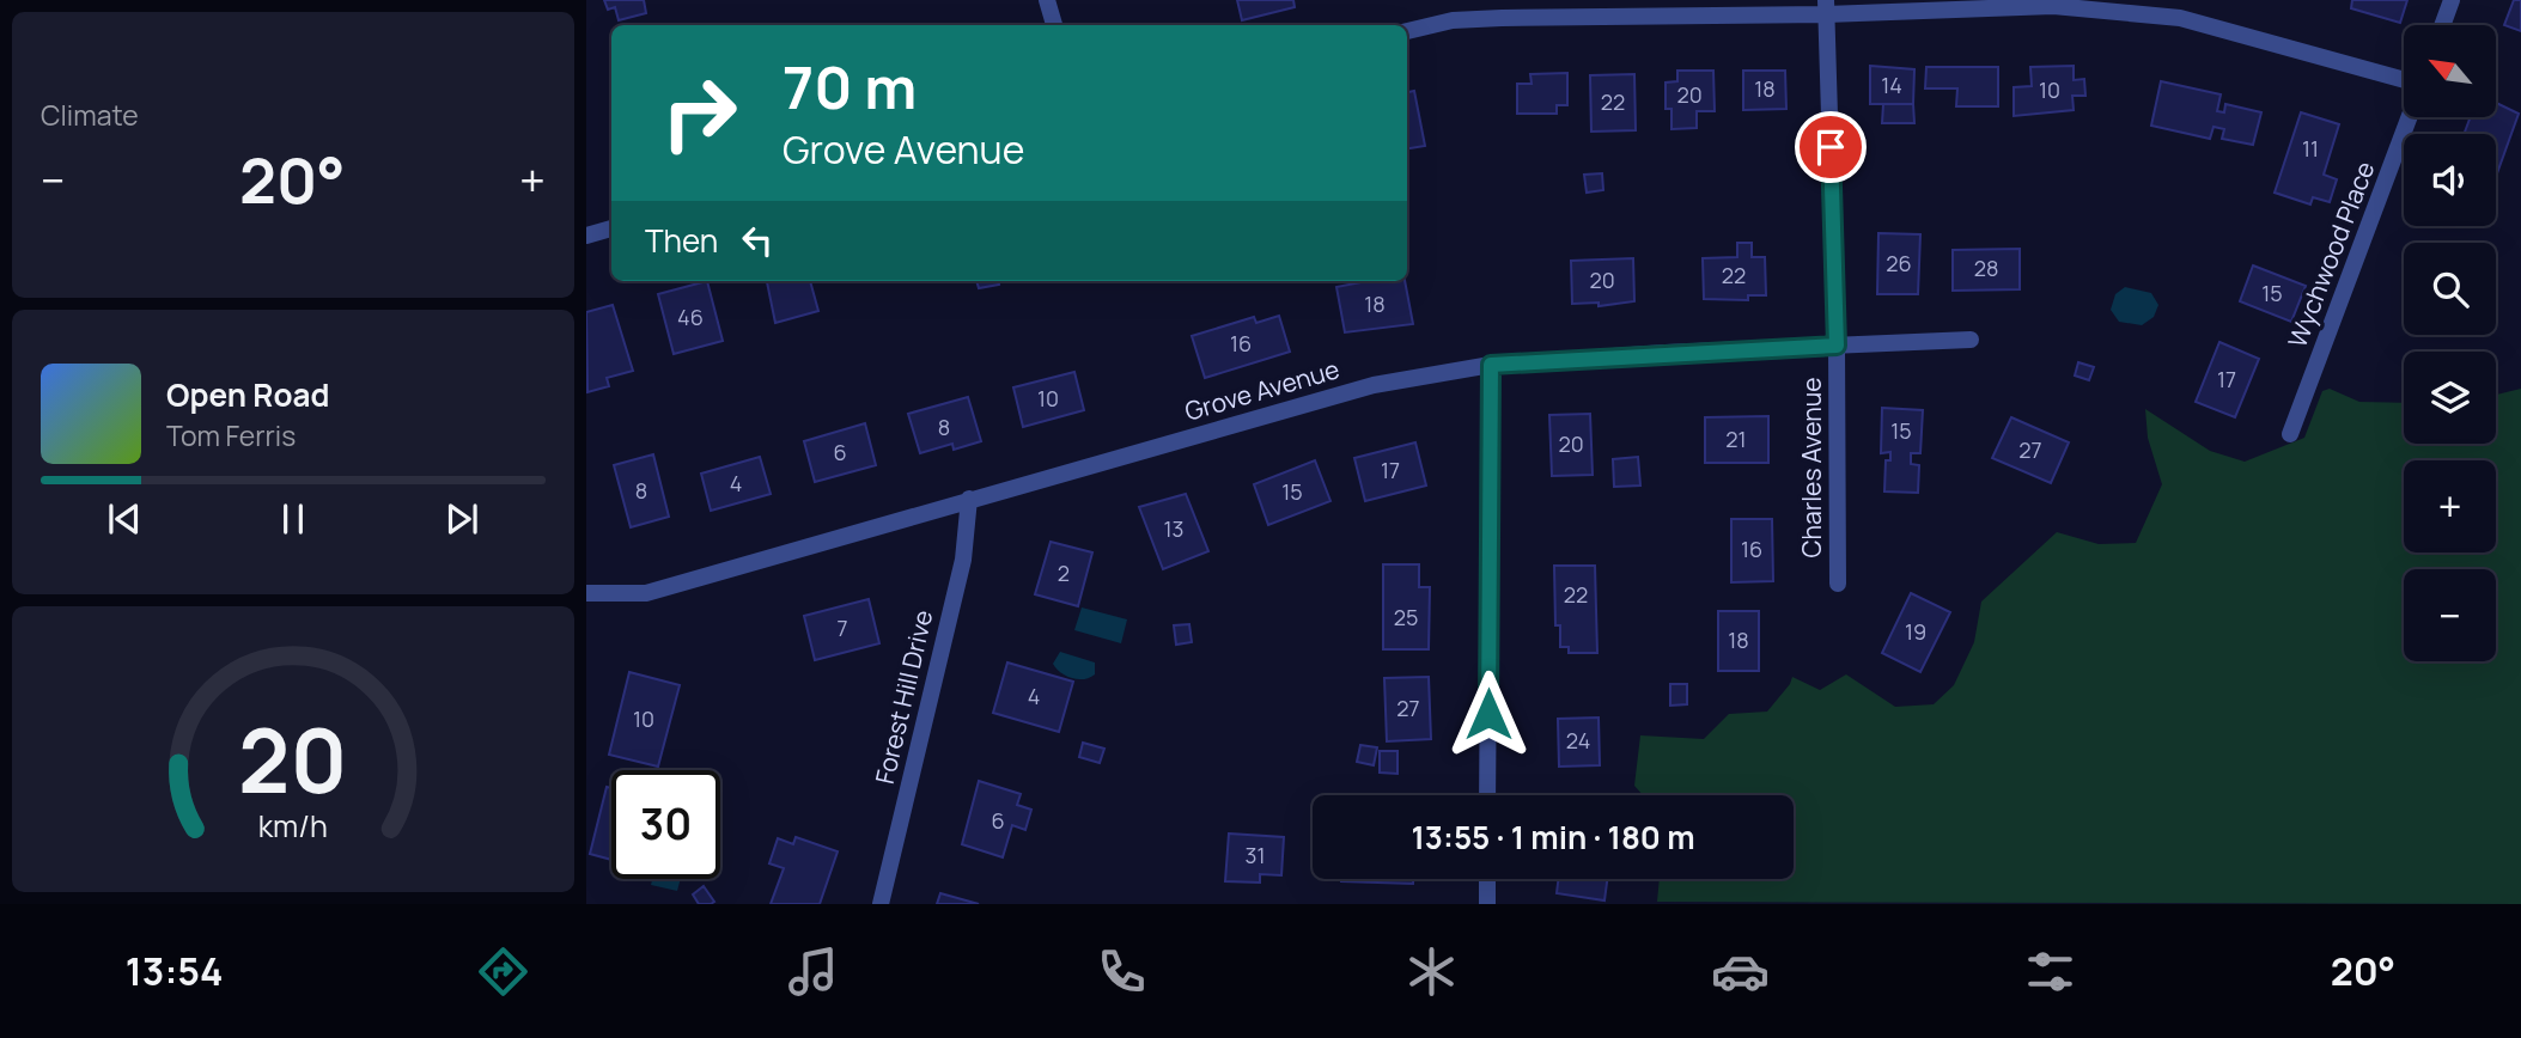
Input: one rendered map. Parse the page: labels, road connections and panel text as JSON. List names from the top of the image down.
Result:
{
  "streets": {
    "street": [
      "Wychwood Place",
      "Grove Avenue",
      "Charles Avenue",
      "Forest Hill Drive"
    ]
  },
  "crossings": [
    ["Grove Avenue", "Charles Avenue"],
    ["Grove Avenue", "Forest Hill Drive"]
  ],
  "house_numbers": [
    "14",
    "18",
    "10",
    "20",
    "22",
    "11",
    "26",
    "28",
    "22",
    "20",
    "15",
    "18",
    "46",
    "16",
    "17",
    "10",
    "8",
    "15",
    "21",
    "20",
    "27",
    "6",
    "17",
    "4",
    "8",
    "15",
    "13",
    "16",
    "2",
    "22",
    "25",
    "7",
    "19",
    "18",
    "4",
    "27",
    "10",
    "24",
    "6",
    "31"
  ],
  "north": "top left",
  "page": {
    "tile": "Climate",
    "map_buttons": ["+", "−"],
    "turn": ["70 m", "Grove Avenue"],
    "heat": ["−", "20°", "+"],
    "then": "Then",
    "song": ["Open Road", "Tom Ferris"],
    "limit": "30",
    "trip": "13:55 · 1 min · 180 m",
    "tabs": ["13:54", "20°"],
    "gauge": ["20", "km/h"]
  }
}
